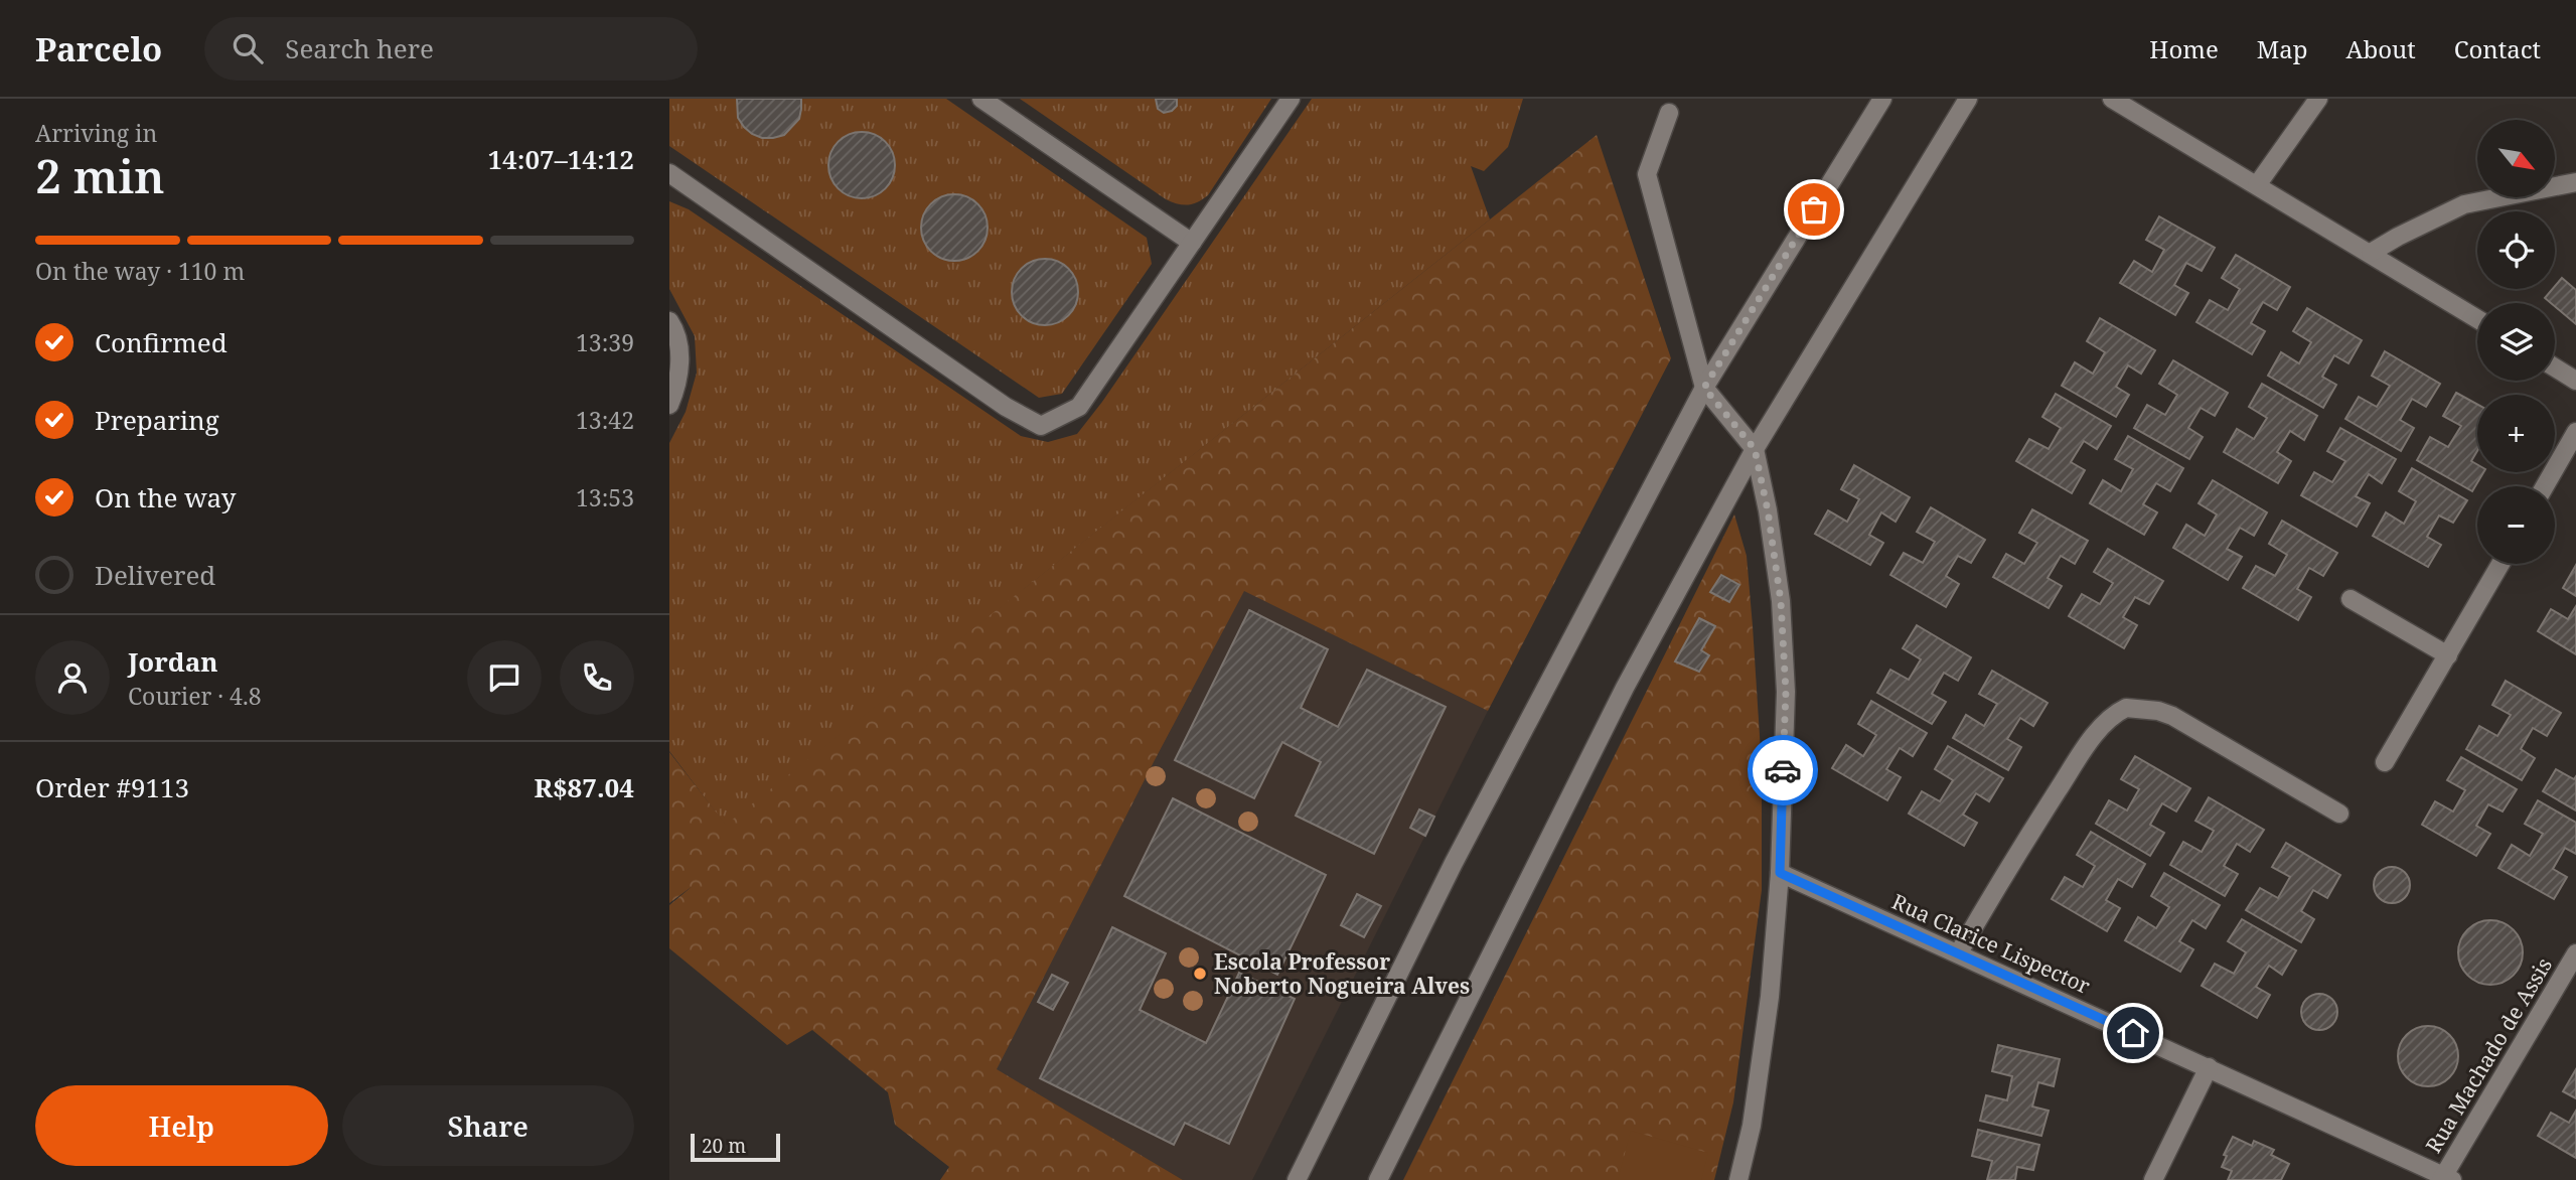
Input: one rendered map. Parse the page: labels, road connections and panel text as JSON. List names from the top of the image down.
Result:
{
  "streets": {
    "street": ["Rua Clarice Lispector", "Rua Machado de Assis"]
  },
  "crossings": [
    ["Rua Clarice Lispector", "Rua Machado de Assis"]
  ],
  "places": ["Escola Professor Noberto Nogueira Alves"],
  "scale_bar": "20 m",
  "north": "bottom right",
  "page": {
    "header": "Parcelo",
    "search": "Search here",
    "nav": [
      "Home",
      "Map",
      "About",
      "Contact"
    ],
    "heading": ["2 min", "Arriving in", "14:07–14:12"],
    "panel": [
      "Jordan",
      "Courier · 4.8",
      "Order #9113",
      "R$87.04"
    ],
    "map_buttons": ["+", "−"],
    "bar": "On the way · 110 m",
    "list": [
      ["Confirmed", "13:39"],
      ["Preparing", "13:42"],
      ["On the way", "13:53"],
      "Delivered"
    ],
    "buttons": ["Help", "Share"],
    "scale": "20 m"
  }
}
